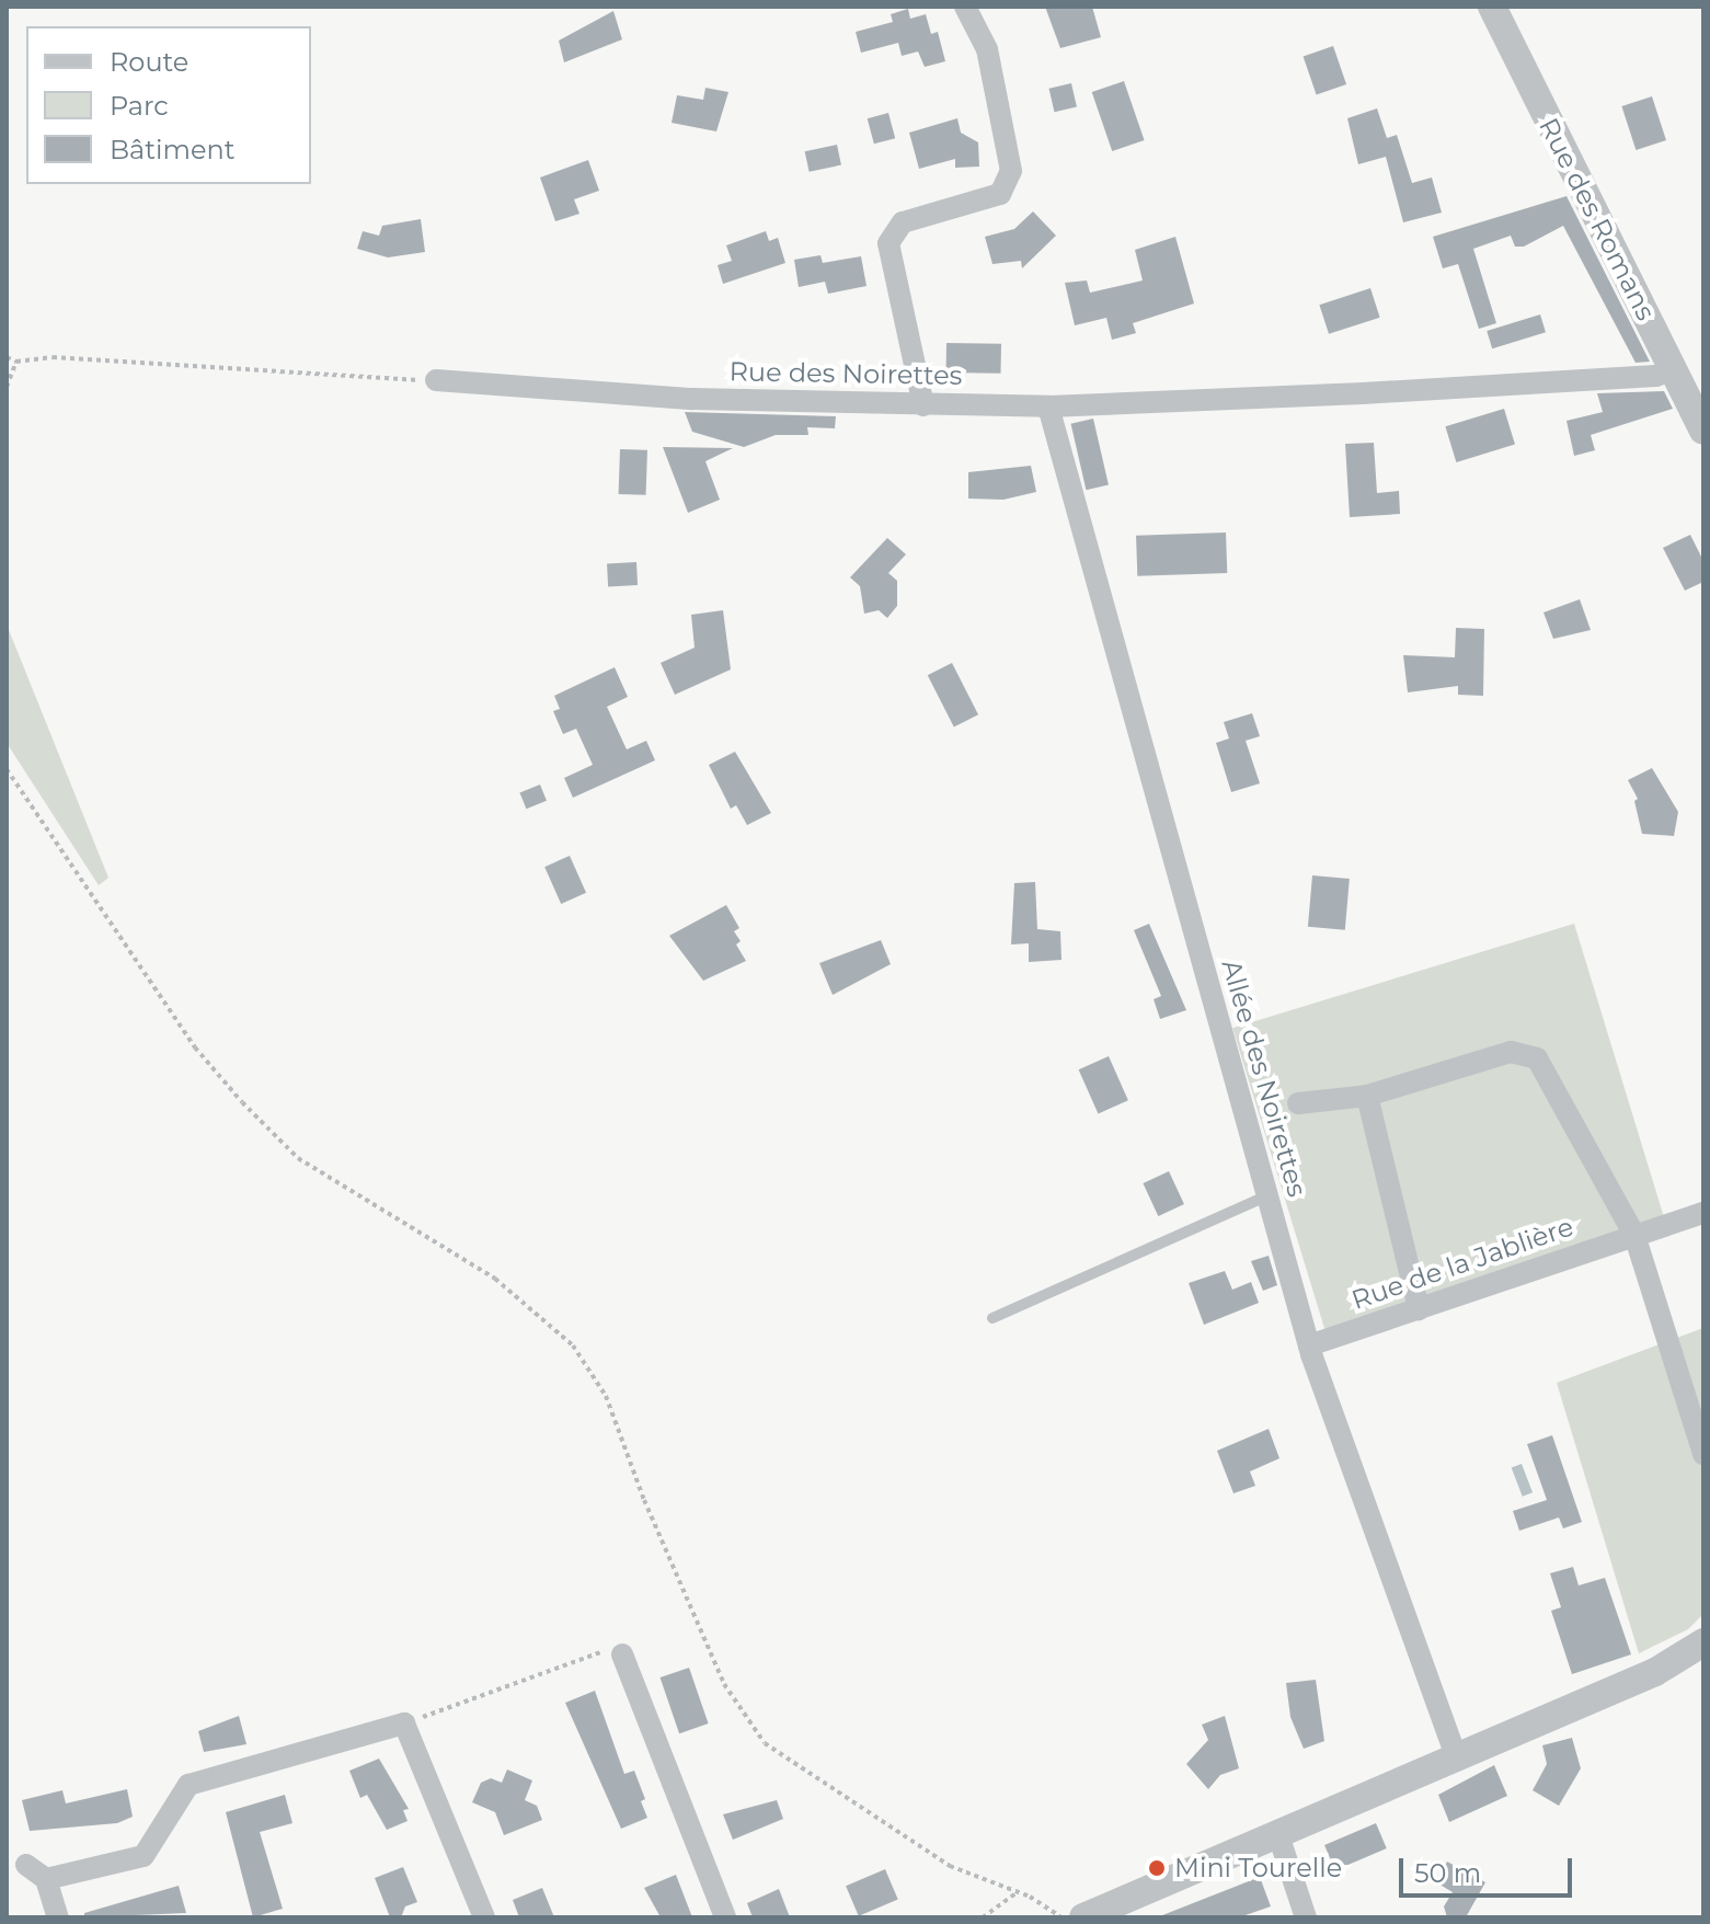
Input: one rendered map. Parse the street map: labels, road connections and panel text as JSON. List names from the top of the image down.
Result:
{
  "streets": {
    "street": [
      "Rue des Romans",
      "Rue des Noirettes",
      "Allée des Noirettes",
      "Rue de la Jablière"
    ]
  },
  "crossings": [
    ["Rue des Romans", "Rue des Noirettes"],
    ["Rue des Noirettes", "Allée des Noirettes"],
    ["Allée des Noirettes", "Rue de la Jablière"]
  ],
  "places": ["Mini Tourelle"],
  "legend": ["Route", "Parc", "Bâtiment"],
  "scale_bar": "50 m"
}
